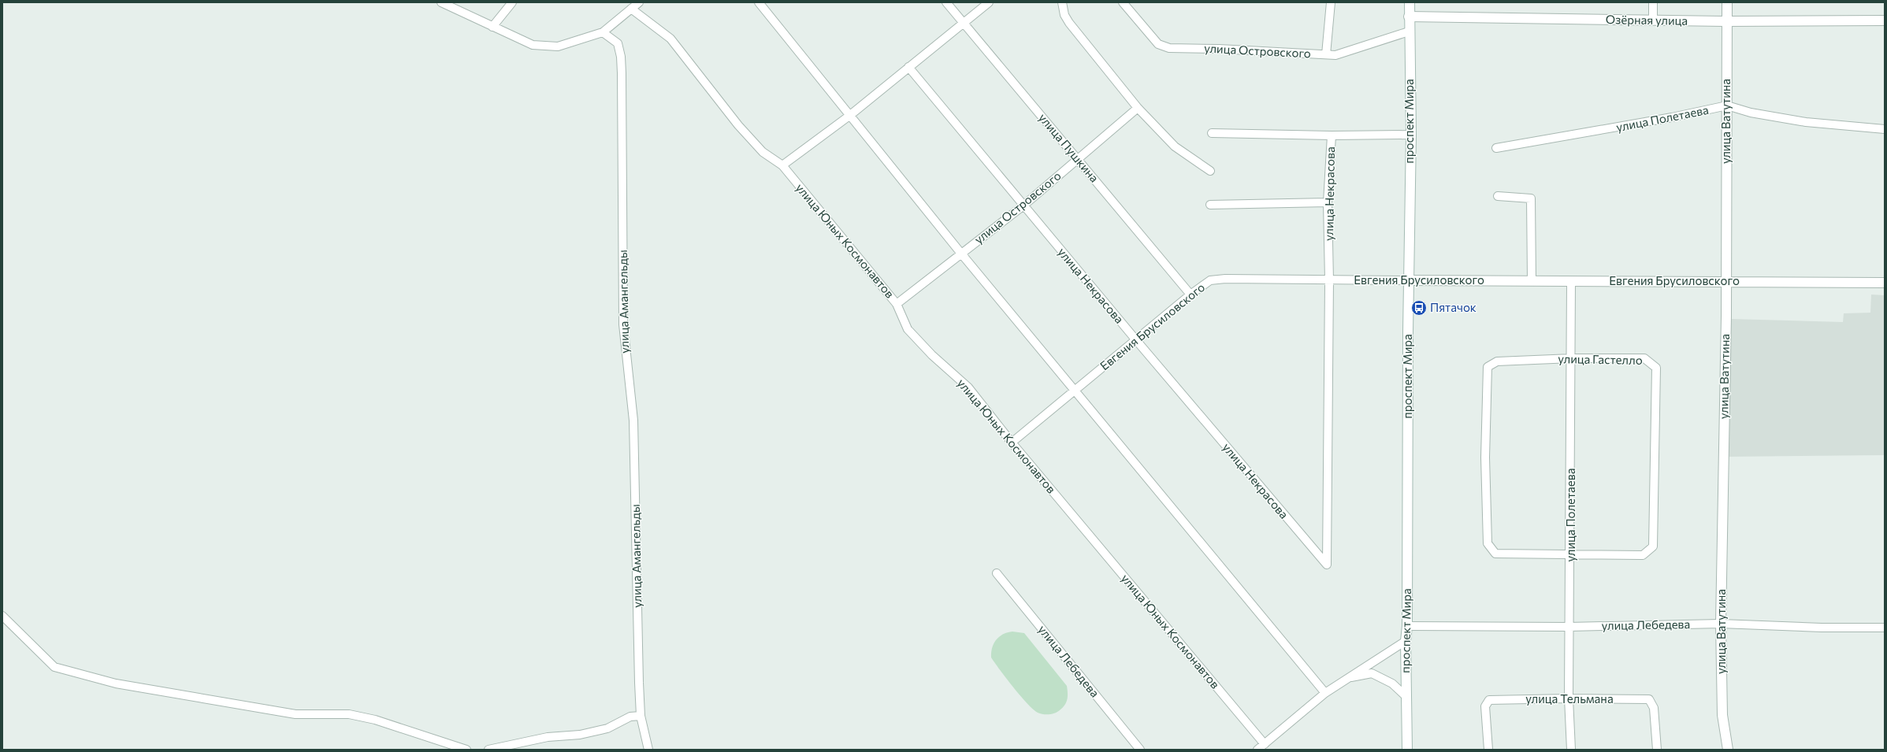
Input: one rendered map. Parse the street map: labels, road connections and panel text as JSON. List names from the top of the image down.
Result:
{
  "streets": {
    "street": [
      "Озёрная улица",
      "улица Островского",
      "улица Полетаева",
      "проспект Мира",
      "улица Ватутина",
      "улица Пушкина",
      "улица Некрасова",
      "улица Юных Космонавтов",
      "Евгения Брусиловского",
      "улица Амангельды",
      "улица Гастелло",
      "улица Лебедева",
      "улица Тельмана"
    ]
  },
  "crossings": [
    ["Озёрная улица", "проспект Мира"],
    ["Озёрная улица", "улица Ватутина"],
    ["улица Островского", "проспект Мира"],
    ["улица Островского", "улица Пушкина"],
    ["улица Островского", "улица Некрасова"],
    ["улица Островского", "улица Юных Космонавтов"],
    ["улица Полетаева", "улица Ватутина"],
    ["улица Полетаева", "Евгения Брусиловского"],
    ["улица Полетаева", "улица Гастелло"],
    ["улица Полетаева", "улица Лебедева"],
    ["улица Полетаева", "улица Тельмана"],
    ["проспект Мира", "Евгения Брусиловского"],
    ["проспект Мира", "улица Лебедева"],
    ["улица Ватутина", "Евгения Брусиловского"],
    ["улица Ватутина", "улица Лебедева"],
    ["улица Пушкина", "Евгения Брусиловского"],
    ["улица Некрасова", "Евгения Брусиловского"],
    ["улица Юных Космонавтов", "Евгения Брусиловского"]
  ],
  "places": {
    "bus stop": ["Пятачок"]
  }
}
